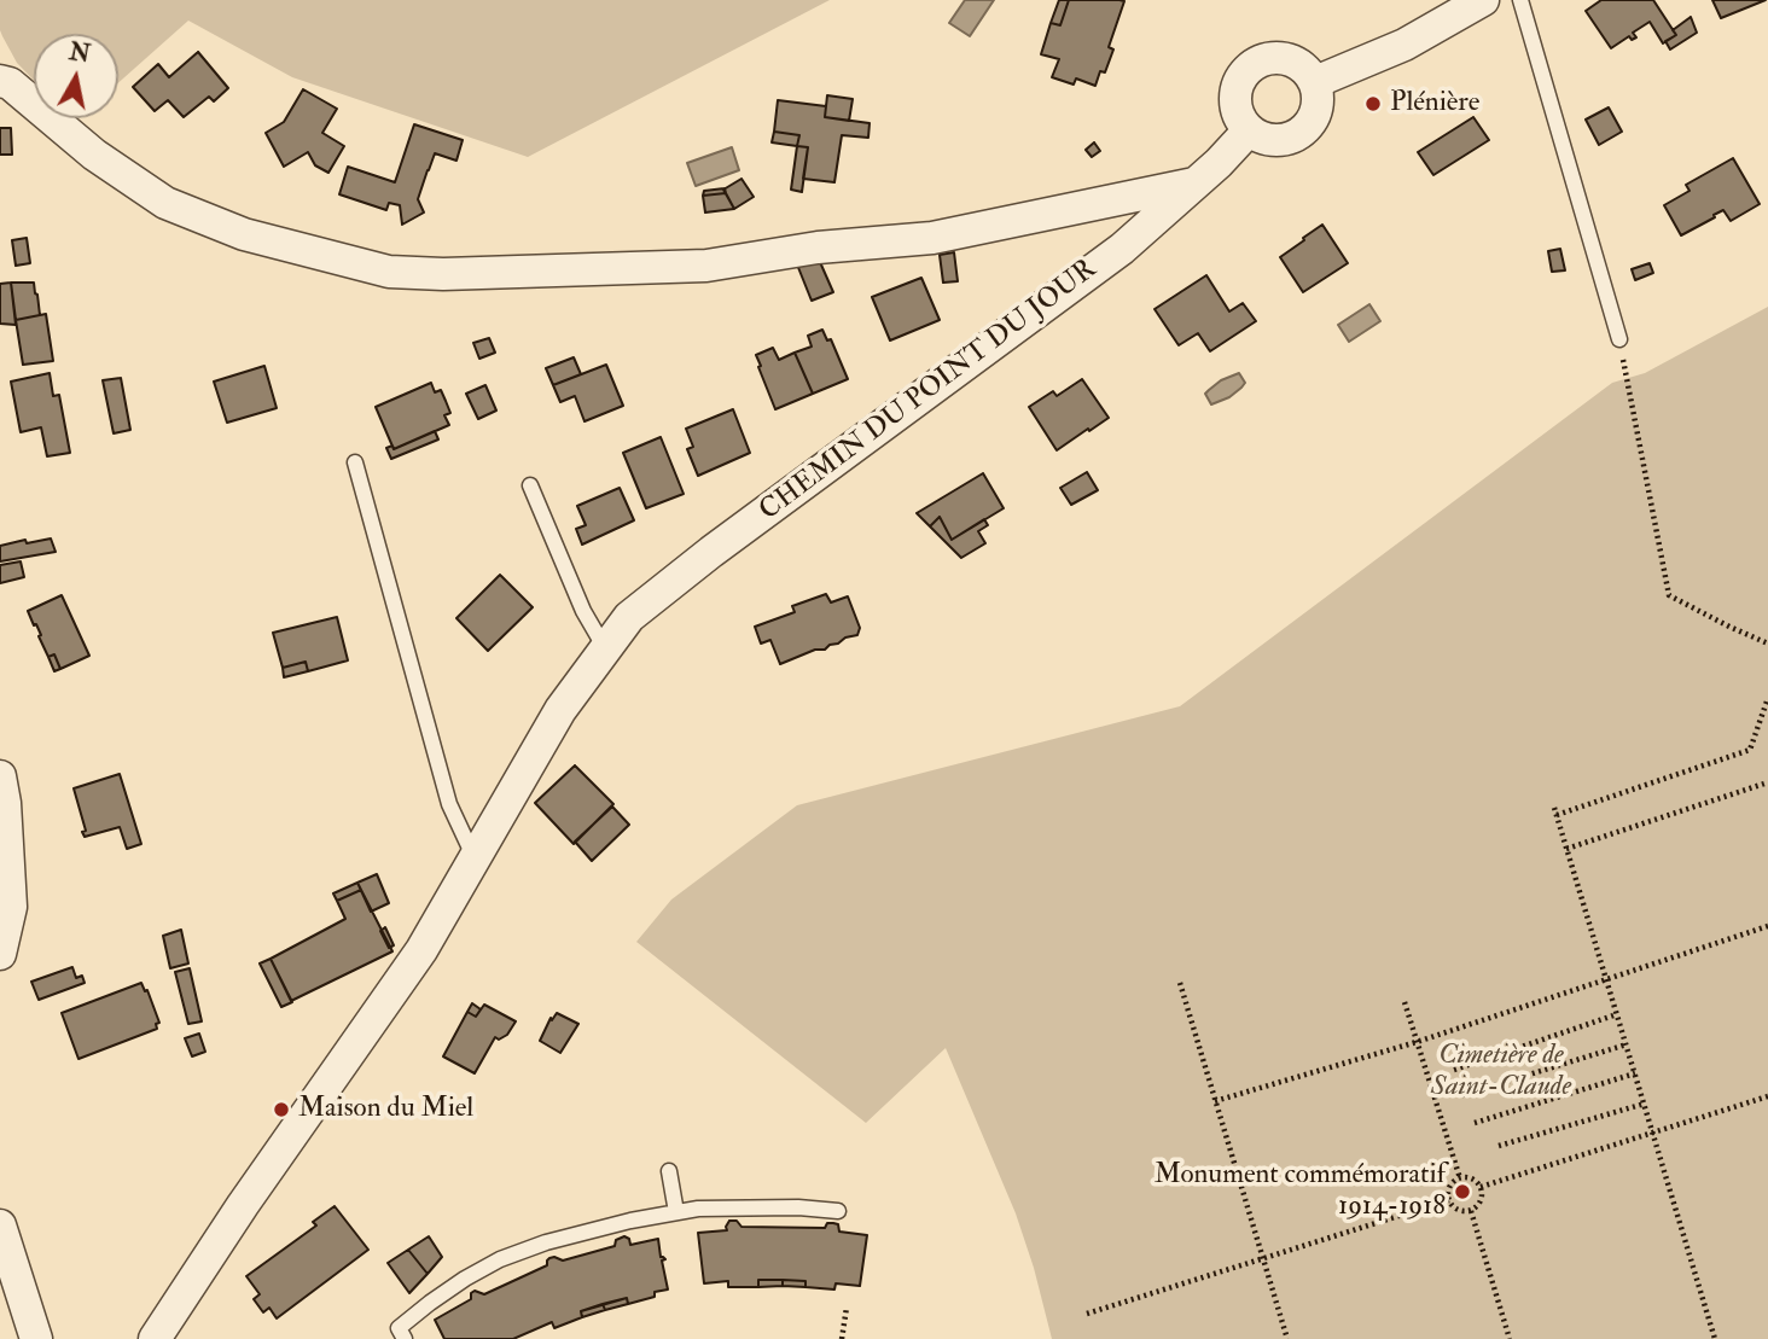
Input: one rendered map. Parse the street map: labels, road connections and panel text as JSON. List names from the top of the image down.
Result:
{
  "streets": {
    "street": ["CHEMIN DU POINT DU JOUR"]
  },
  "parks": ["Cimetière de Saint-Claude"],
  "places": ["Plénière", "Maison du Miel", "Monument commémoratif 1914-1918"],
  "north": "top"
}
